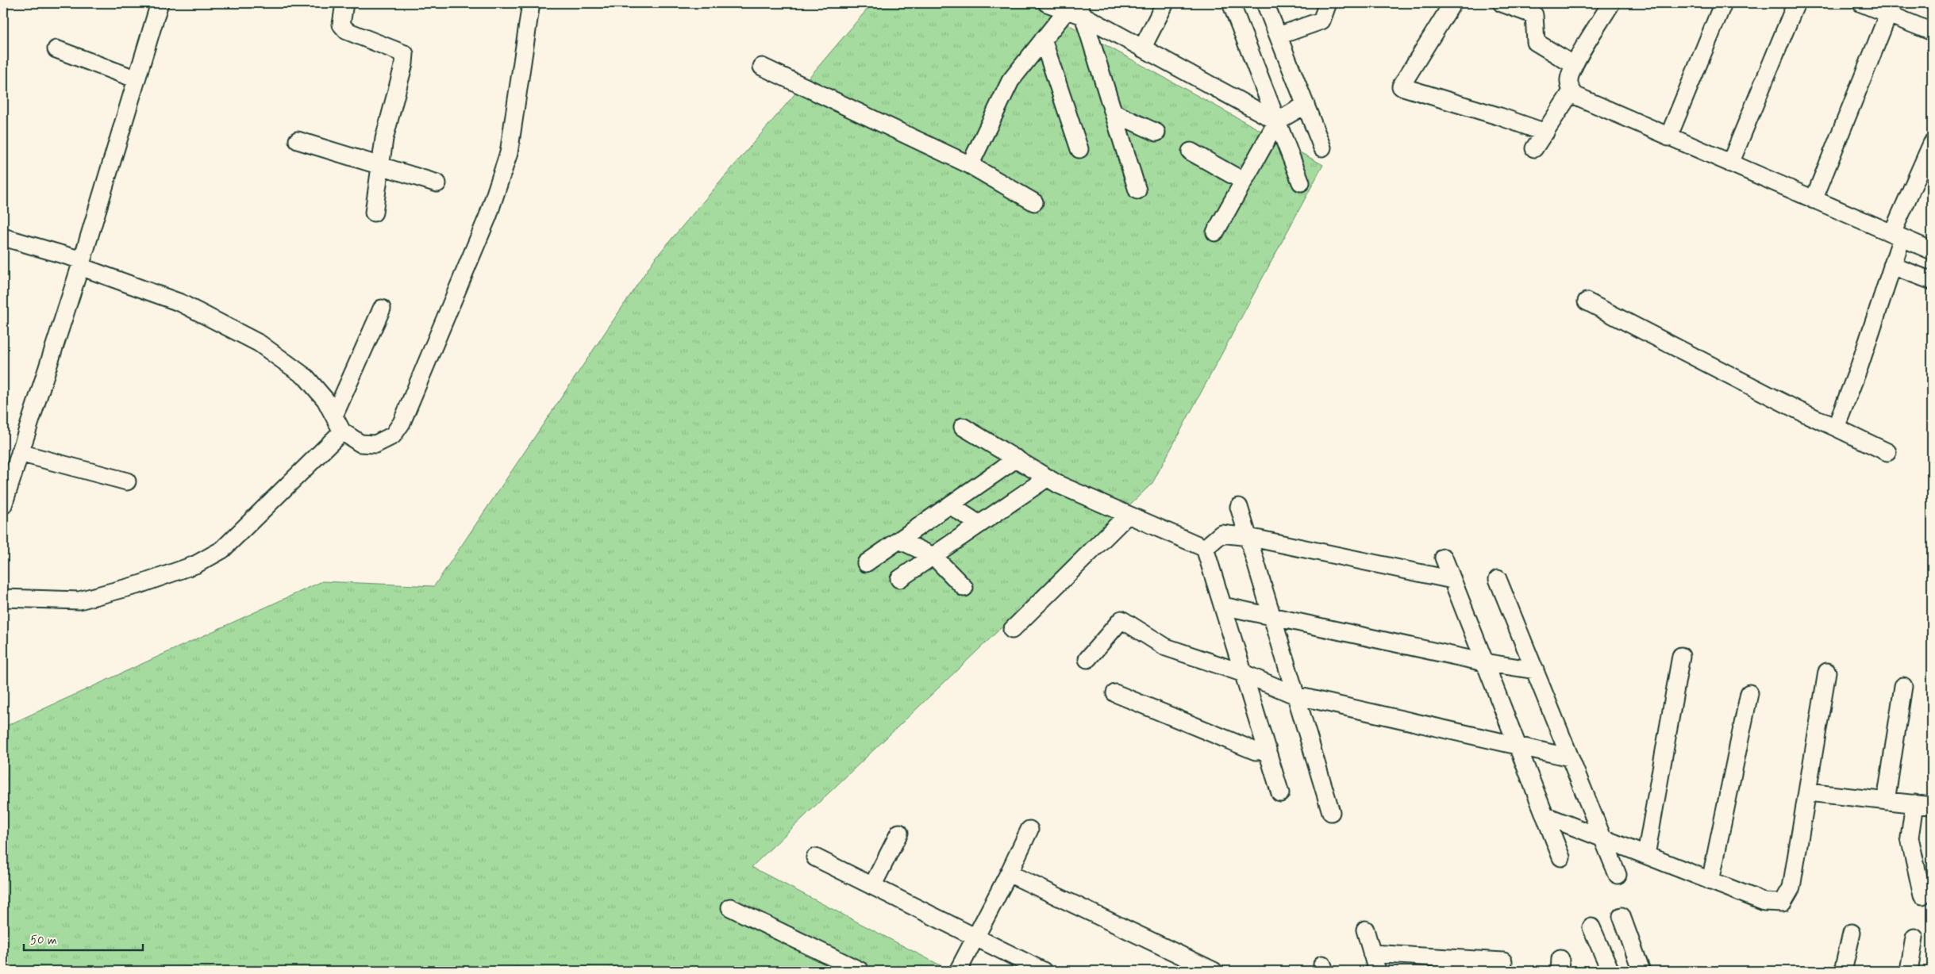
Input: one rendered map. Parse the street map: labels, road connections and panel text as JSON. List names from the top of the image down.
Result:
{
  "scale_bar": "50 m"
}
